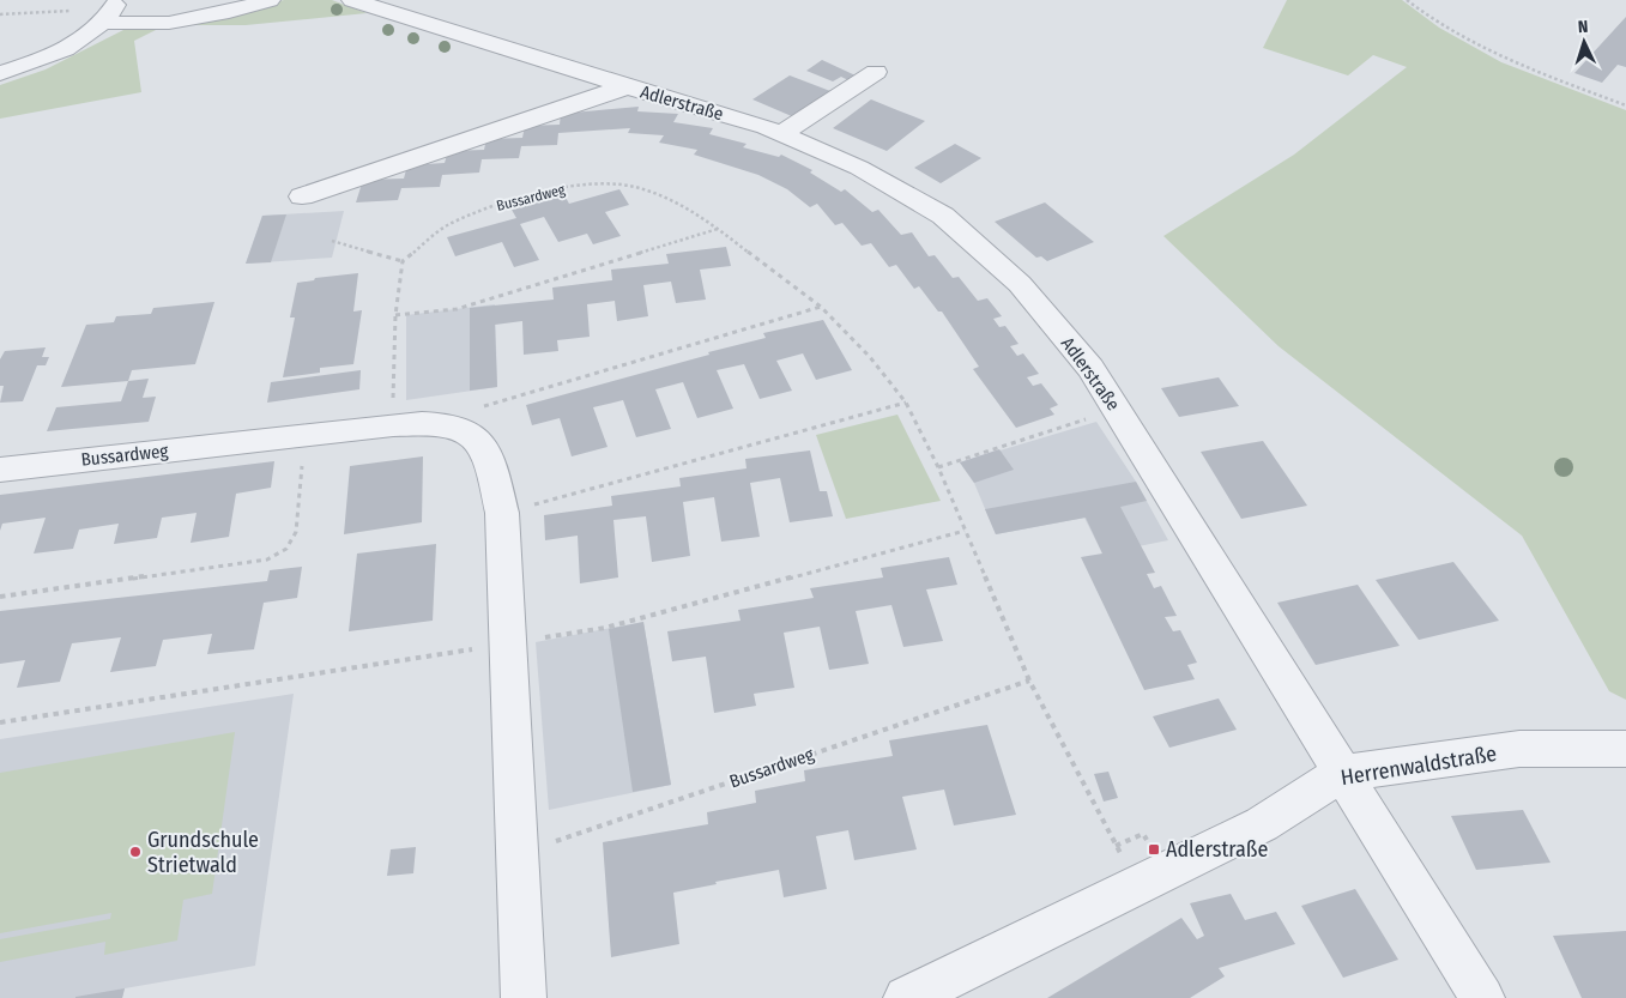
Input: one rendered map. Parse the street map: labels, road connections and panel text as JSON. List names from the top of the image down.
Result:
{
  "streets": {
    "street": ["Adlerstraße", "Bussardweg", "Herrenwaldstraße"]
  },
  "crossings": [
    ["Adlerstraße", "Herrenwaldstraße"],
    ["Bussardweg", "Herrenwaldstraße"]
  ],
  "places": {
    "transit": ["Adlerstraße"],
    "other": ["Grundschule Strietwald"]
  },
  "north": "top"
}
